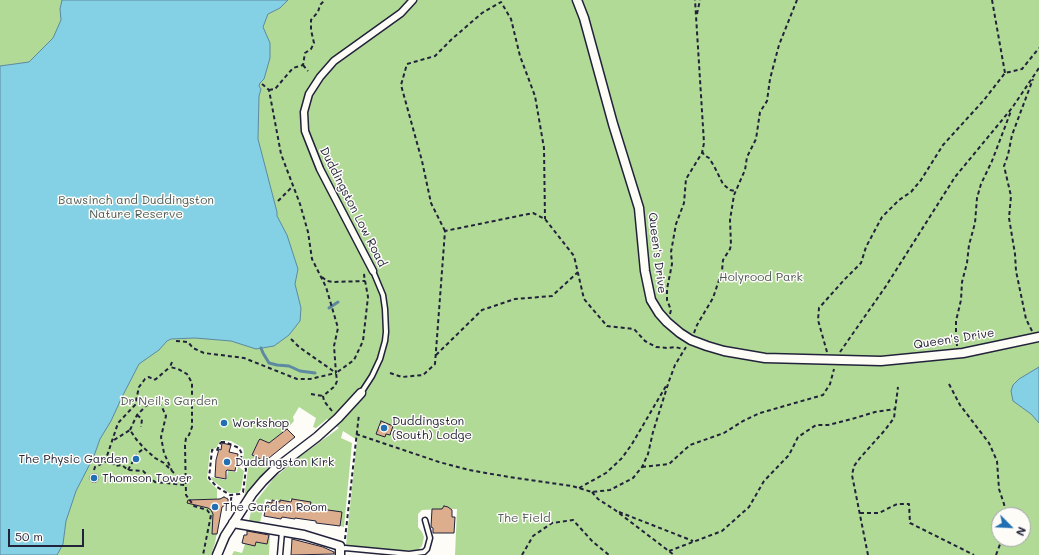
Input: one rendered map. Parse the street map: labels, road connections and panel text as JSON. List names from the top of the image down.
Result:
{
  "streets": {
    "street": ["Duddingston Low Road", "Queen's Drive"]
  },
  "parks": [
    "Bawsinch and Duddingston Nature Reserve",
    "Holyrood Park",
    "Dr Neil's Garden",
    "The Field"
  ],
  "places": [
    "Workshop",
    "Duddingston (South) Lodge",
    "The Physic Garden",
    "Duddingston Kirk",
    "Thomson Tower",
    "The Garden Room"
  ],
  "scale_bar": "50 m",
  "north": "bottom right"
}
